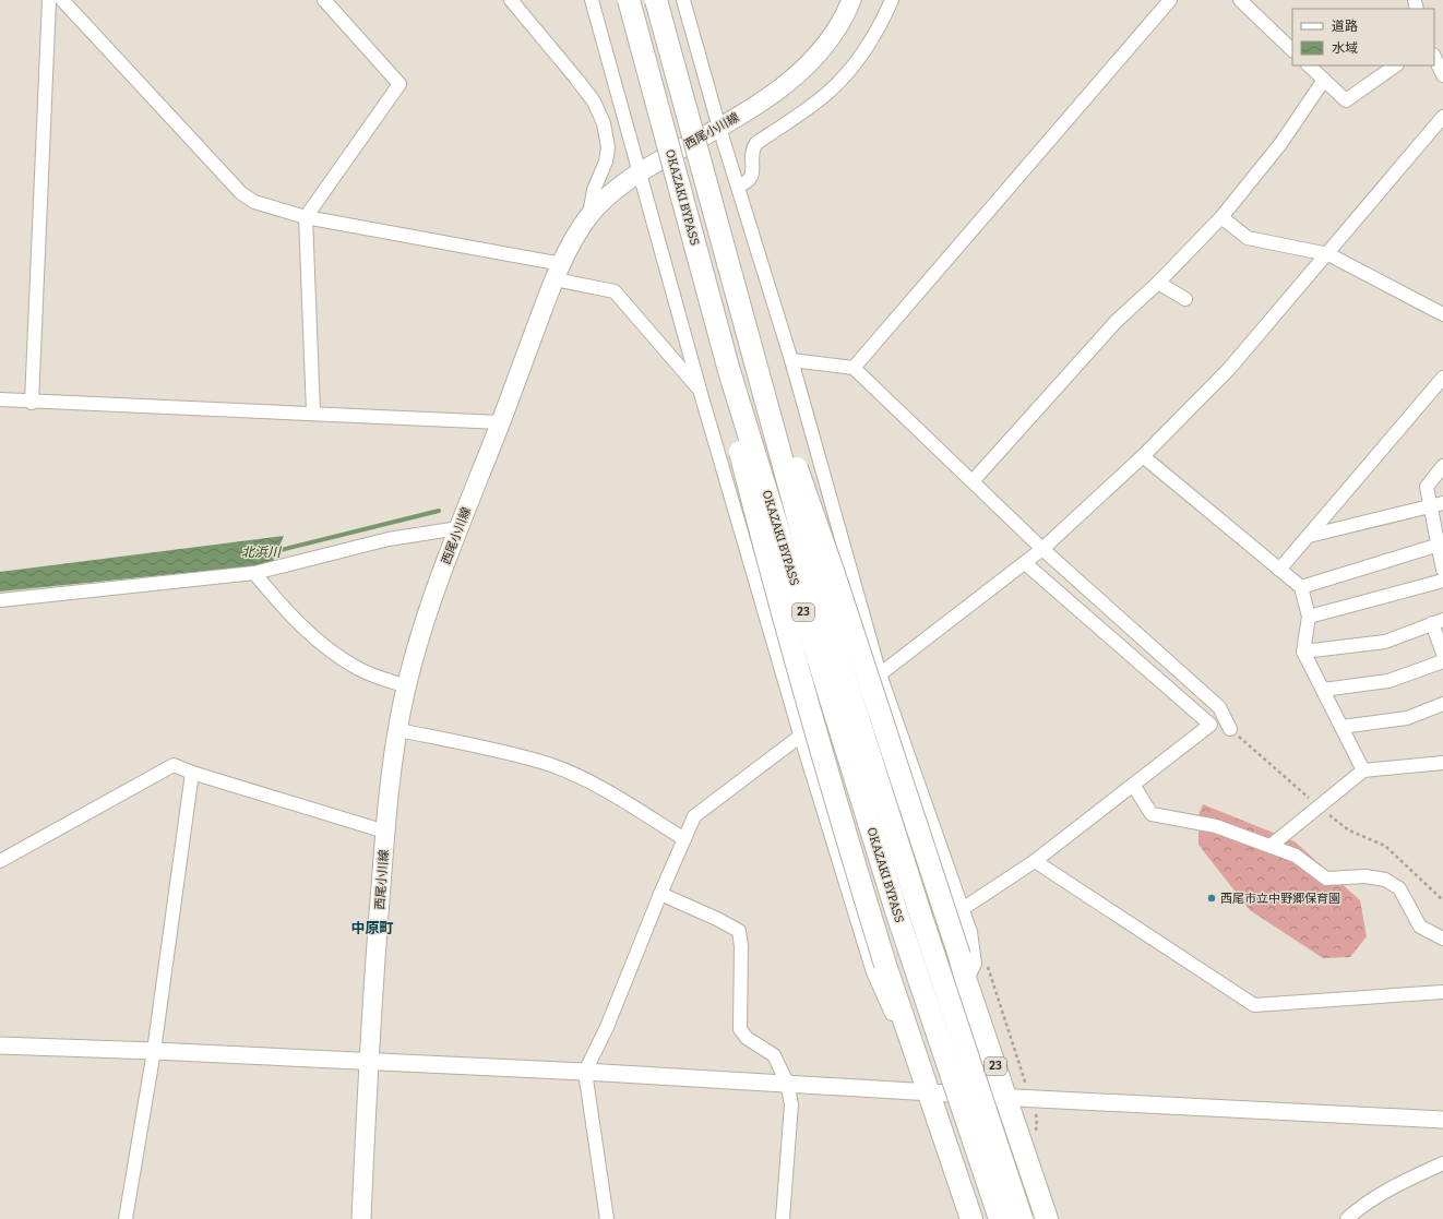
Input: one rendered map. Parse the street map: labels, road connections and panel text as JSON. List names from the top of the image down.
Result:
{
  "streets": {
    "highway": ["OKAZAKI BYPASS", "23"],
    "main road": ["西尾小川線"]
  },
  "crossings": [
    ["OKAZAKI BYPASS", "23"]
  ],
  "districts": ["中原町"],
  "water": ["北浜川"],
  "places": ["西尾市立中野郷保育園"],
  "legend": ["道路", "水域"]
}
